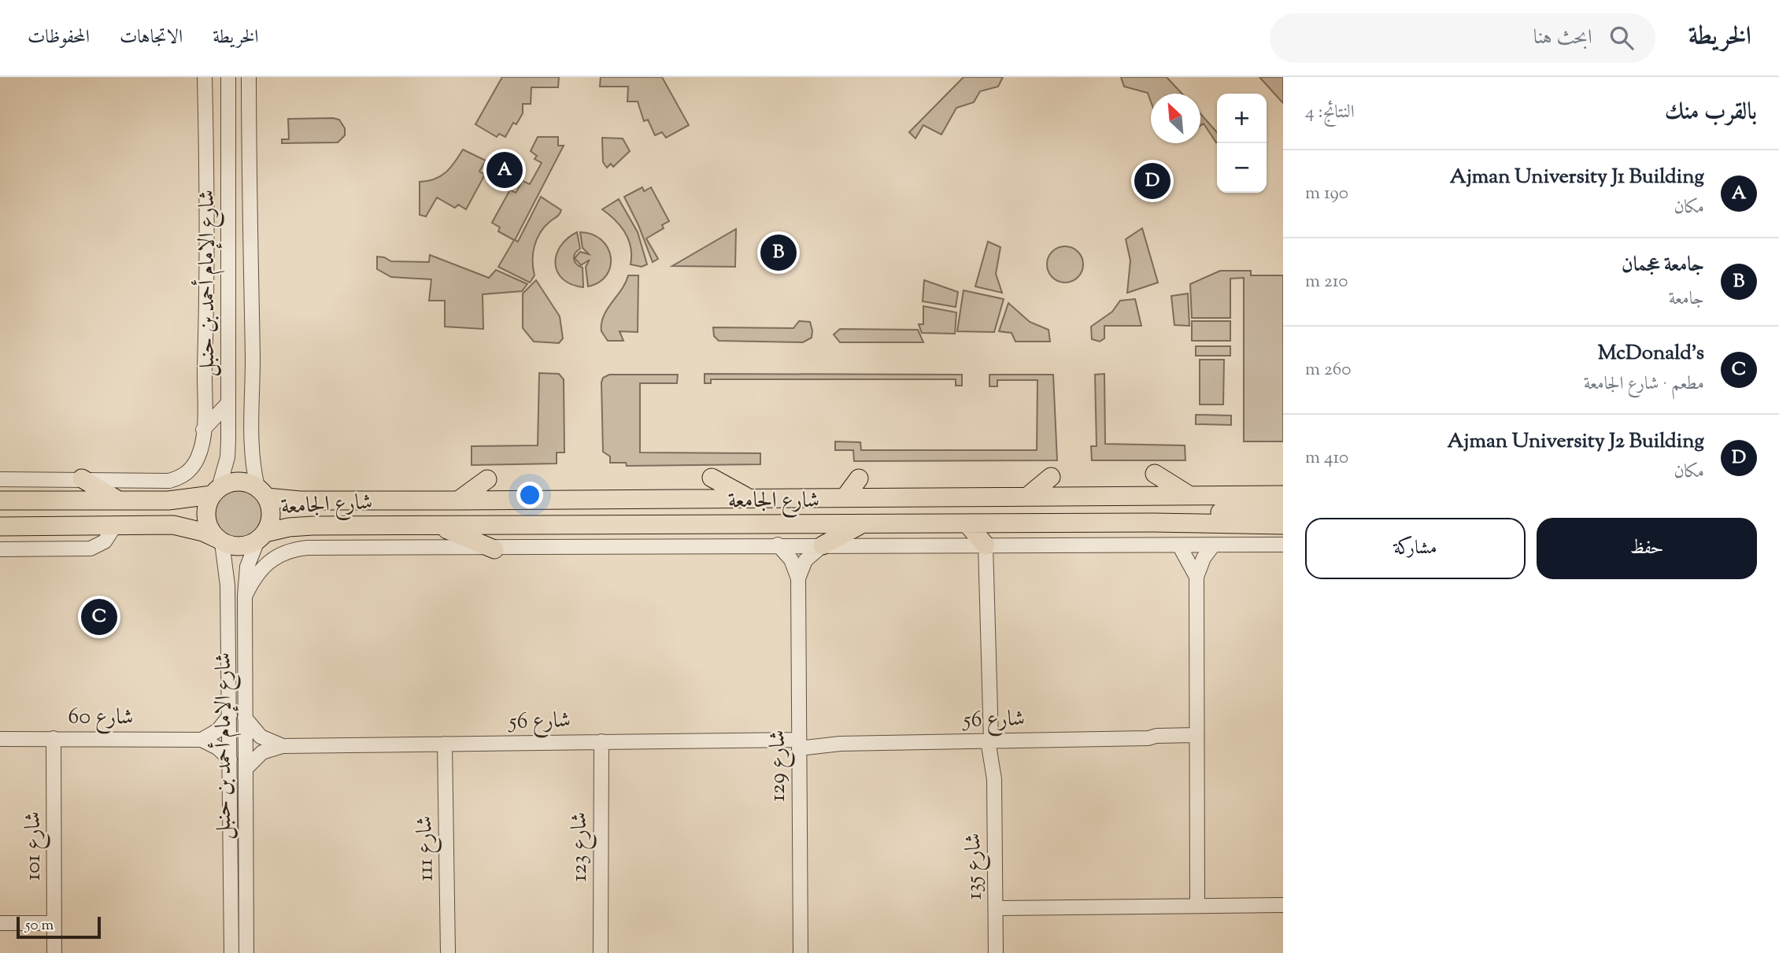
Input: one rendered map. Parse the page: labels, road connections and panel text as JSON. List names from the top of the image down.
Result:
{
  "streets": {
    "main road": ["شارع الجامعة"],
    "street": [
      "شارع الإمام أحمد بن حنبل",
      "شارع 60",
      "شارع 56",
      "شارع 129",
      "شارع 101",
      "شارع 123",
      "شارع 111",
      "شارع 135"
    ]
  },
  "crossings": [
    ["شارع الإمام أحمد بن حنبل", "شارع الجامعة"],
    ["شارع الإمام أحمد بن حنبل", "شارع 56"],
    ["شارع 60", "شارع 101"],
    ["شارع 56", "شارع 129"],
    ["شارع 56", "شارع 123"],
    ["شارع 56", "شارع 111"],
    ["شارع 56", "شارع 135"]
  ],
  "scale_bar": "50 m",
  "north": "top left",
  "page": {
    "header": "الخريطة",
    "search": "ابحث هنا",
    "nav": ["الخريطة", "الاتجاهات", "المحفوظات"],
    "heading": ["بالقرب منك", "النتائج: 4"],
    "map_buttons": ["+", "−"],
    "list": [
      {
        "mark": "A",
        "name": "Ajman University J1 Building",
        "note": "مكان",
        "value": "190 m"
      },
      {
        "mark": "B",
        "name": "جامعة عجمان",
        "note": "جامعة",
        "value": "210 m"
      },
      {
        "mark": "C",
        "name": "McDonald's",
        "note": "مطعم · شارع الجامعة",
        "value": "260 m"
      },
      {
        "mark": "D",
        "name": "Ajman University J2 Building",
        "note": "مكان",
        "value": "410 m"
      }
    ],
    "pins": [
      "A",
      "D",
      "B",
      "C"
    ],
    "buttons": ["حفظ", "مشاركة"],
    "scale": "50 m"
  }
}
